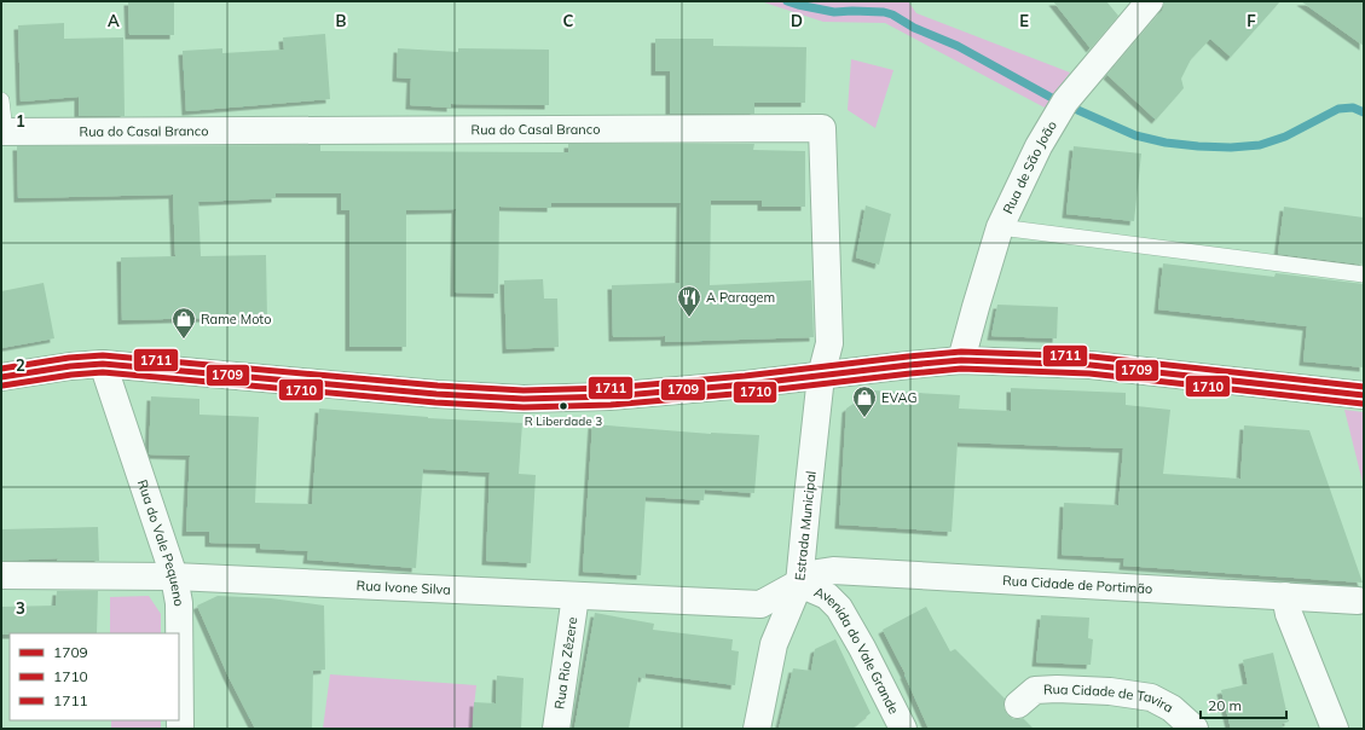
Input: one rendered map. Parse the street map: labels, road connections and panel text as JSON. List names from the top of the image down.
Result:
{
  "streets": {
    "street": [
      "Rua do Casal Branco",
      "Rua de São João",
      "Estrada Municipal",
      "Rua do Vale Pequeno",
      "Rua Cidade de Portimão",
      "Rua Ivone Silva",
      "Avenida do Vale Grande",
      "Rua Rio Zêzere",
      "Rua Cidade de Tavira"
    ]
  },
  "crossings": [
    ["Rua do Casal Branco", "Estrada Municipal"],
    ["Estrada Municipal", "Rua Cidade de Portimão"],
    ["Estrada Municipal", "Rua Ivone Silva"],
    ["Estrada Municipal", "Avenida do Vale Grande"],
    ["Rua do Vale Pequeno", "Rua Ivone Silva"],
    ["Rua Cidade de Portimão", "Rua Ivone Silva"],
    ["Rua Cidade de Portimão", "Avenida do Vale Grande"],
    ["Rua Ivone Silva", "Avenida do Vale Grande"],
    ["Rua Ivone Silva", "Rua Rio Zêzere"]
  ],
  "places": {
    "restaurant": ["A Paragem"],
    "shop": ["Rame Moto", "EVAG"],
    "other": ["R Liberdade 3"]
  },
  "lines": ["transit line 1711", "transit line 1709", "transit line 1710"],
  "legend": ["1709", "1710", "1711"],
  "scale_bar": "20 m",
  "grid": {
    "columns": [
      "A",
      "B",
      "C",
      "D",
      "E",
      "F"
    ],
    "rows": ["1", "2", "3"]
  }
}
